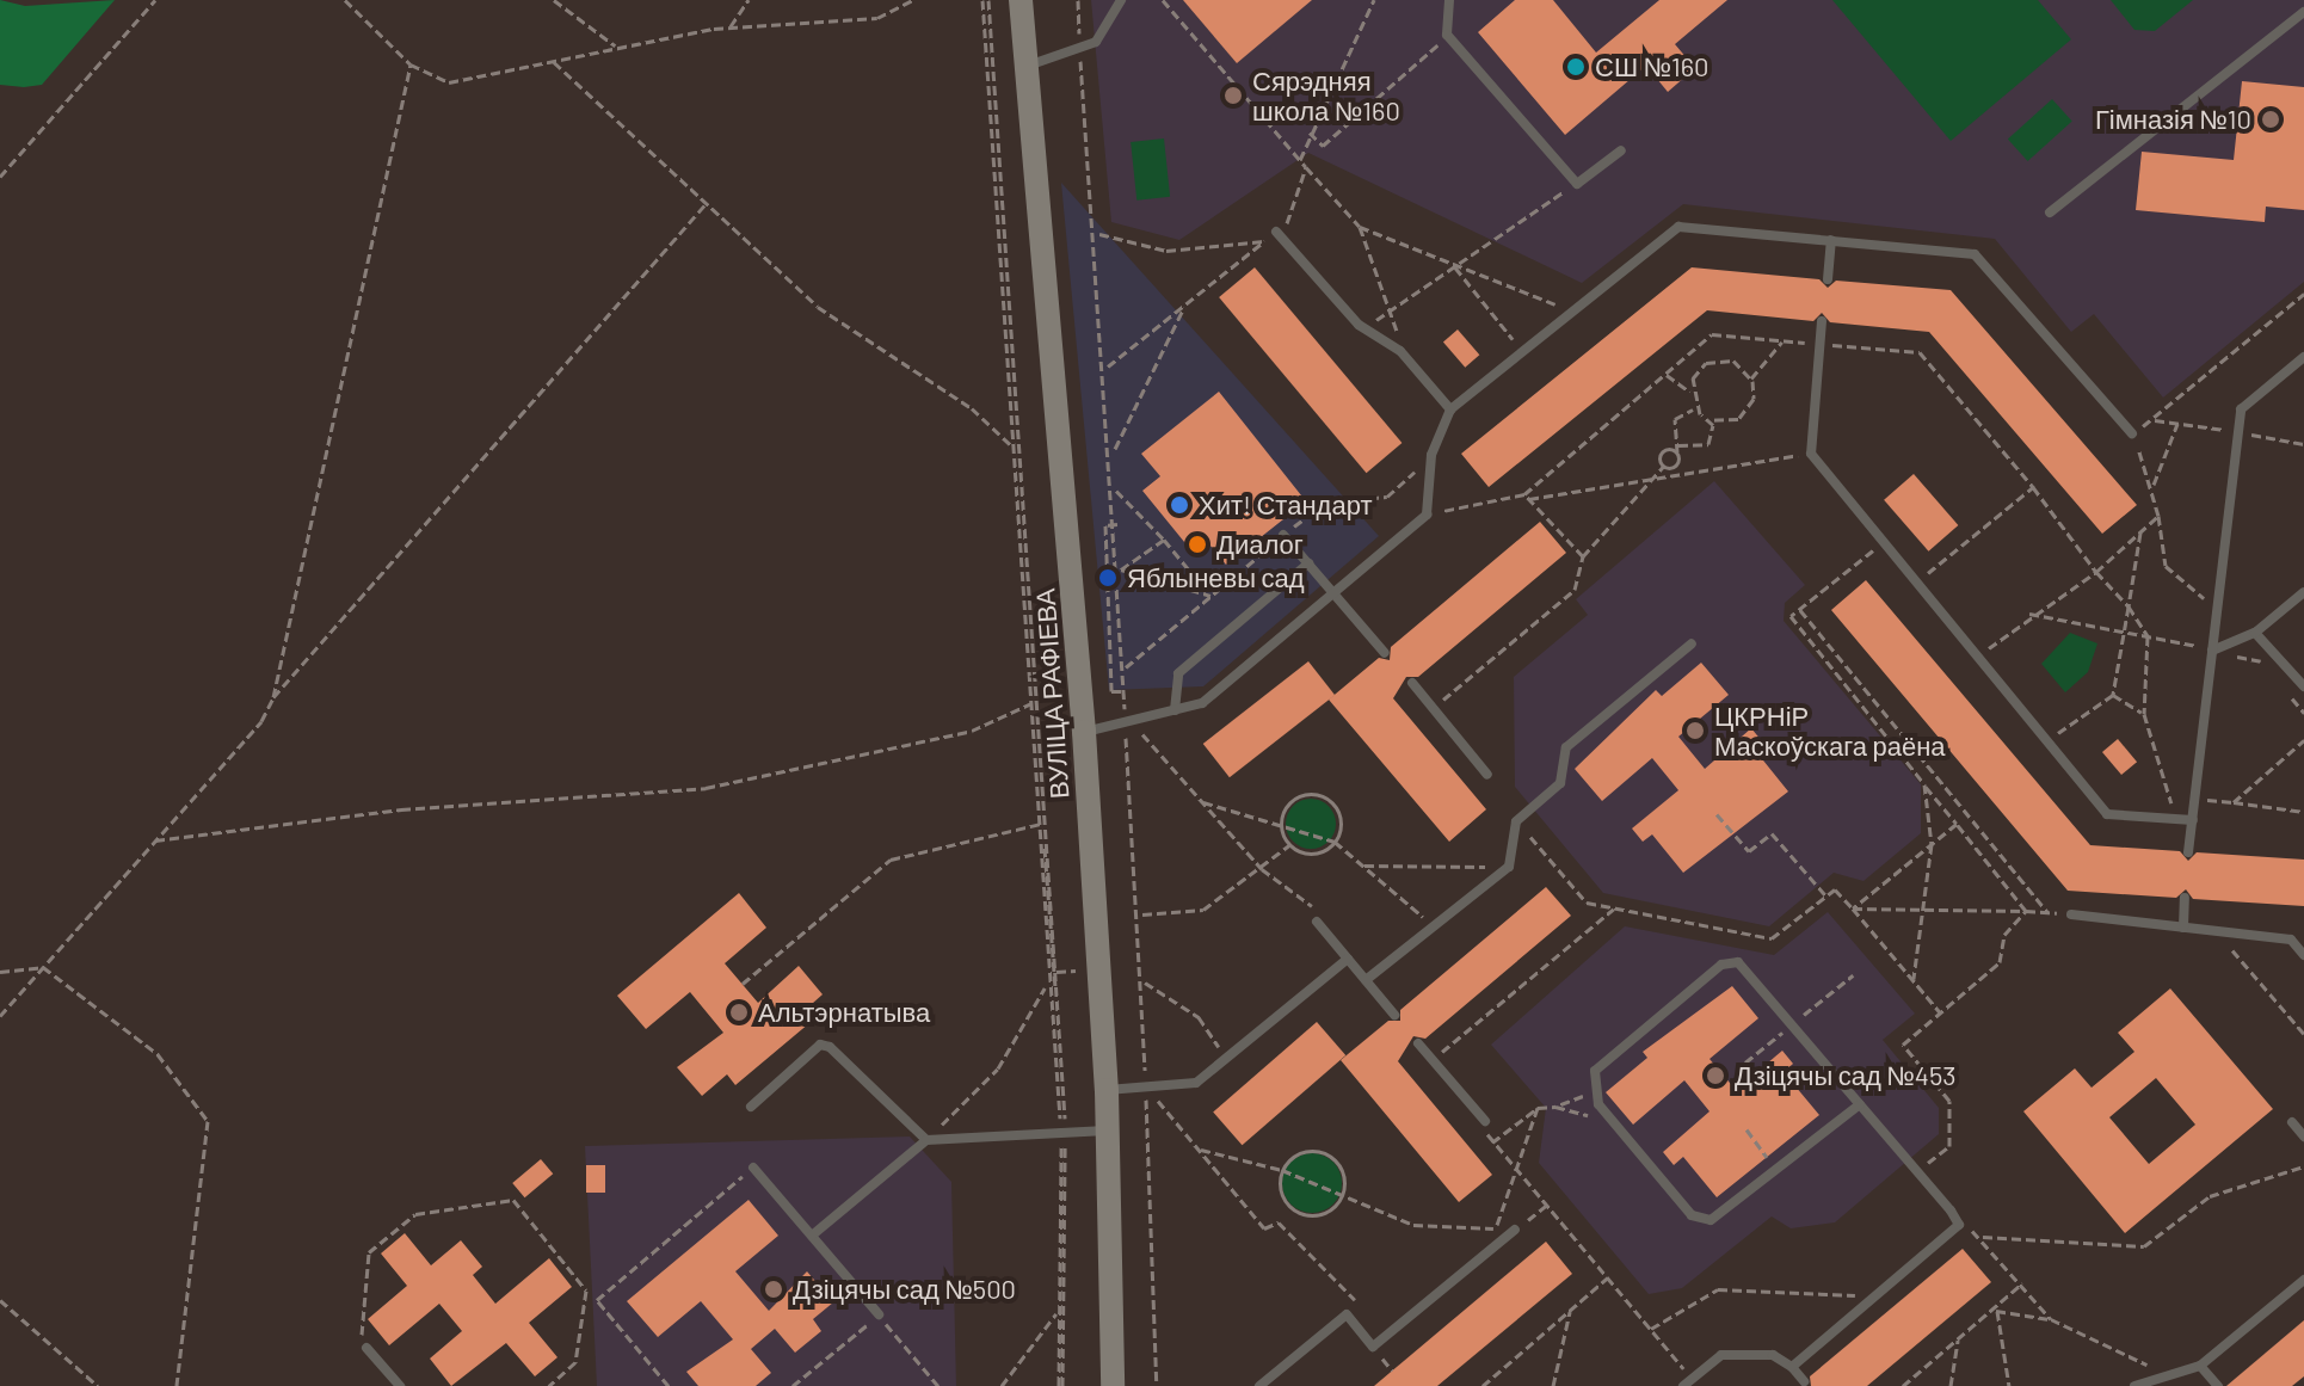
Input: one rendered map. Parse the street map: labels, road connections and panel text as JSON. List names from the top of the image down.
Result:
{
  "streets": {
    "main road": ["ВУЛІЦА РАФІЕВА"]
  },
  "places": [
    "СШ №160",
    "Сярэдняя школа №160",
    "Гімназія №10",
    "Хит! Стандарт",
    "Диалог",
    "Яблыневы сад",
    "ЦКРНіР Маскоўскага раёна",
    "Альтэрнатыва",
    "Дзіцячы сад №453",
    "Дзіцячы сад №500"
  ]
}
